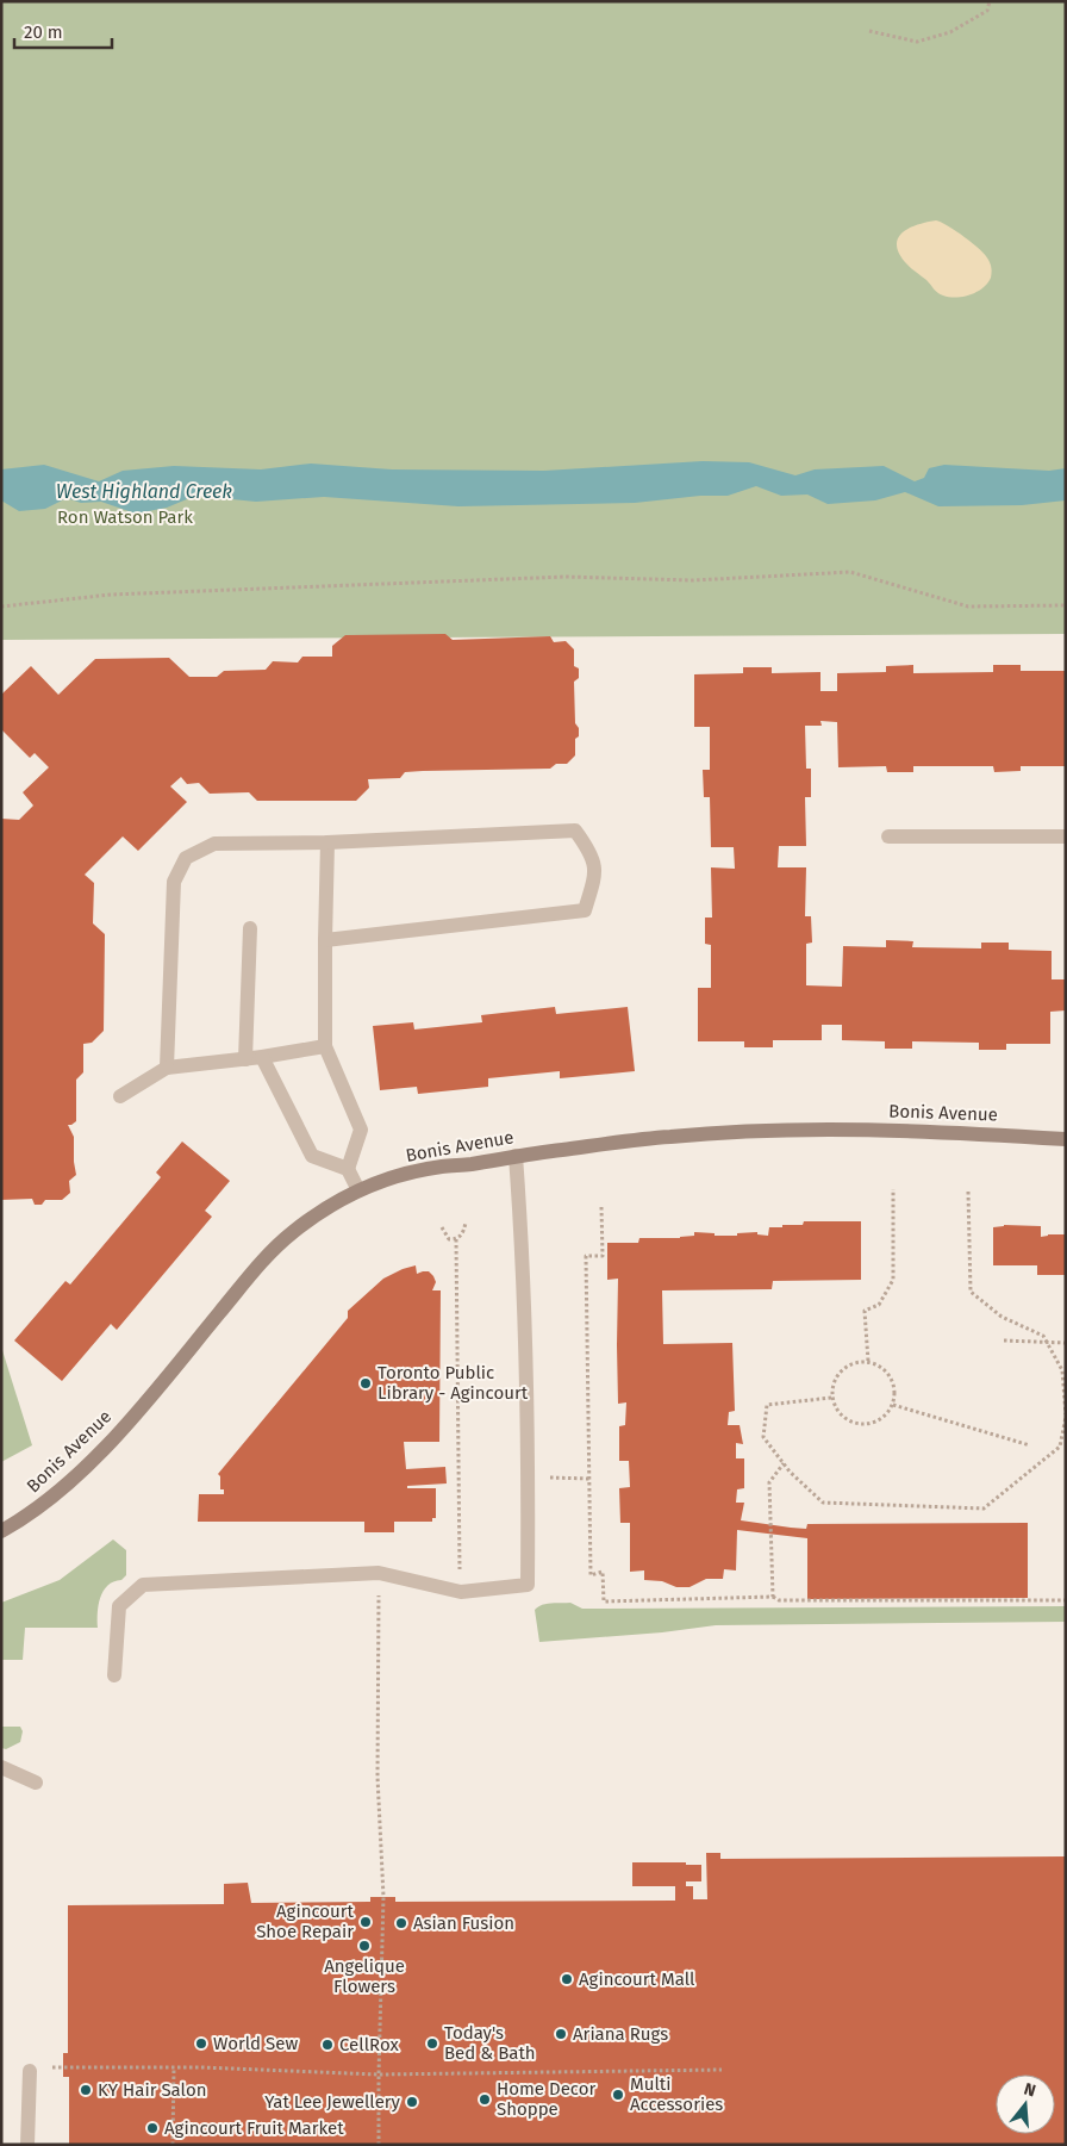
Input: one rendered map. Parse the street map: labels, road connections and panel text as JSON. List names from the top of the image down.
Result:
{
  "streets": {
    "street": ["Bonis Avenue"]
  },
  "water": ["West Highland Creek"],
  "parks": ["Ron Watson Park"],
  "places": [
    "Toronto Public Library - Agincourt",
    "Agincourt Shoe Repair",
    "Asian Fusion",
    "Angelique Flowers",
    "Agincourt Mall",
    "Ariana Rugs",
    "World Sew",
    "Today's Bed & Bath",
    "CellRox",
    "KY Hair Salon",
    "Multi Accessories",
    "Home Decor Shoppe",
    "Yat Lee Jewellery",
    "Agincourt Fruit Market"
  ],
  "scale_bar": "20 m",
  "north": "top"
}
